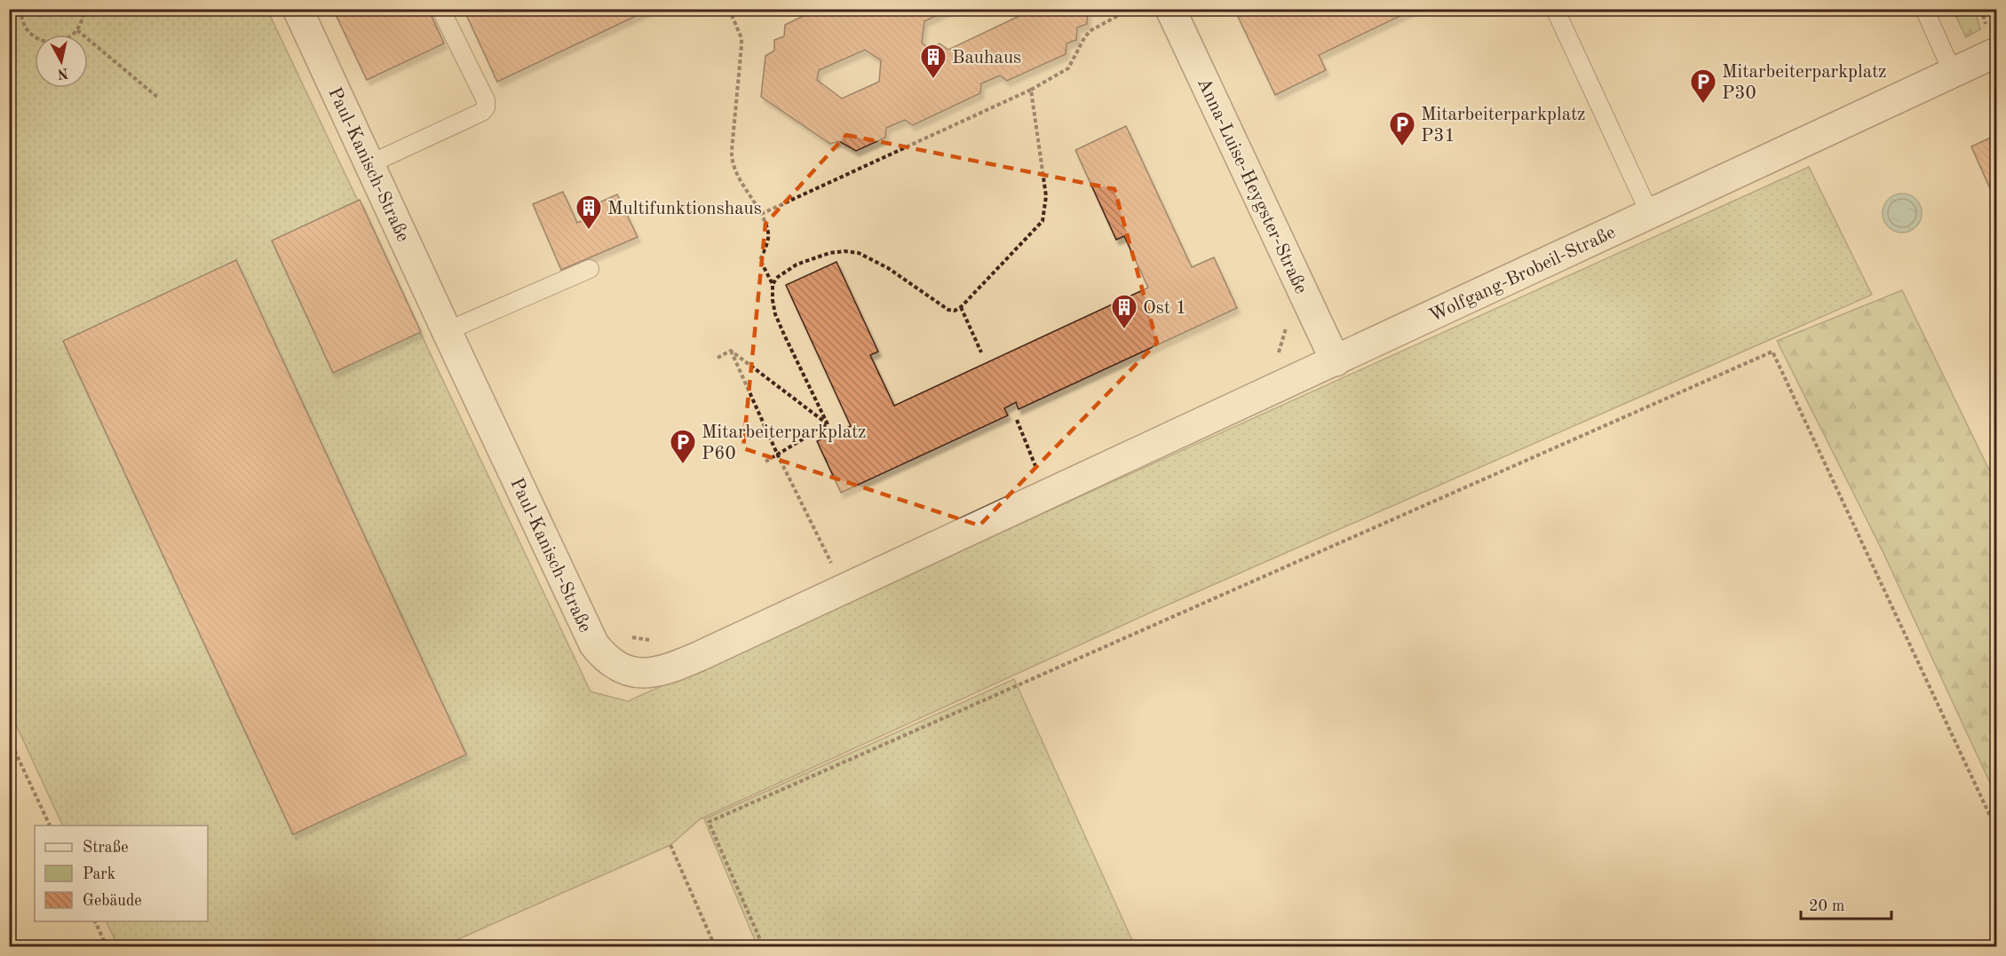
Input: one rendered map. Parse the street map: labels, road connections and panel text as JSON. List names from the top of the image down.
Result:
{
  "streets": {
    "street": ["Paul-Kanisch-Straße", "Anna-Luise-Heygster-Straße", "Wolfgang-Brobeil-Straße"]
  },
  "crossings": [
    ["Paul-Kanisch-Straße", "Wolfgang-Brobeil-Straße"],
    ["Anna-Luise-Heygster-Straße", "Wolfgang-Brobeil-Straße"]
  ],
  "places": {
    "building": ["Bauhaus", "Multifunktionshaus", "Ost 1"],
    "parking": ["Mitarbeiterparkplatz P30", "Mitarbeiterparkplatz P31", "Mitarbeiterparkplatz P60"]
  },
  "legend": ["Straße", "Park", "Gebäude"],
  "scale_bar": "20 m",
  "north": "bottom"
}
